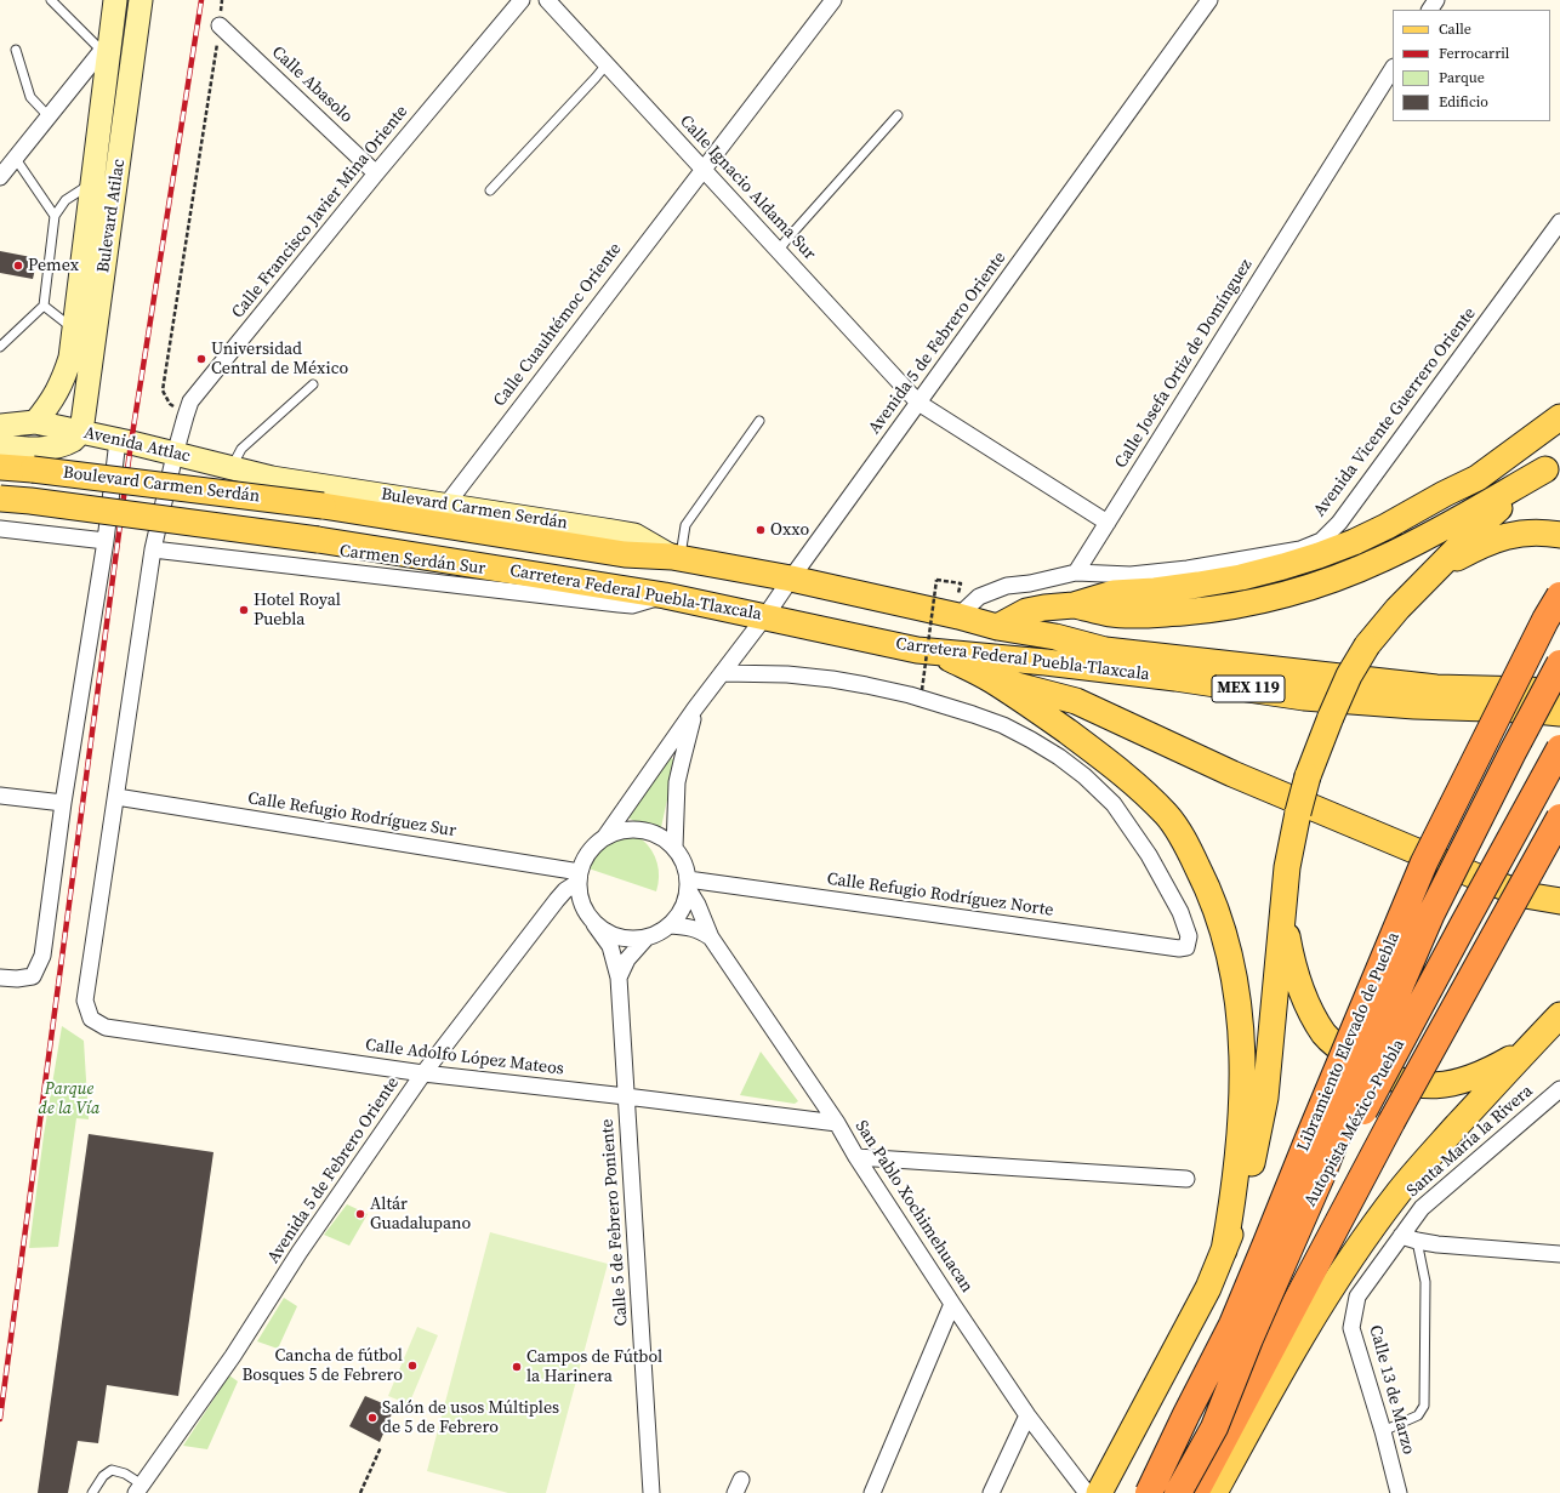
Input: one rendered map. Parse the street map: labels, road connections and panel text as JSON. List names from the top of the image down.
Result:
{
  "streets": {
    "highway": ["Libramiento Elevado de Puebla", "Autopista México-Puebla"],
    "main road": [
      "Bulevard Atilac",
      "Avenida Attlac",
      "Boulevard Carmen Serdán",
      "Bulevard Carmen Serdán",
      "Carretera Federal Puebla-Tlaxcala",
      "MEX 119"
    ],
    "street": [
      "Calle Abasolo",
      "Calle Ignacio Aldama Sur",
      "Calle Francisco Javier Mina Oriente",
      "Calle Cuauhtémoc Oriente",
      "Avenida 5 de Febrero Oriente",
      "Calle Josefa Ortiz de Domínguez",
      "Avenida Vicente Guerrero Oriente",
      "Carmen Serdán Sur",
      "Calle Refugio Rodríguez Sur",
      "Calle Refugio Rodríguez Norte",
      "Calle Adolfo López Mateos",
      "Santa María la Rivera",
      "San Pablo Xochimehuacan",
      "Calle 5 de Febrero Poniente",
      "Calle 13 de Marzo"
    ]
  },
  "crossings": [
    ["Calle Abasolo", "Calle Francisco Javier Mina Oriente"],
    ["Calle Ignacio Aldama Sur", "Calle Cuauhtémoc Oriente"],
    ["Calle Ignacio Aldama Sur", "Avenida 5 de Febrero Oriente"],
    ["Calle Ignacio Aldama Sur", "Calle Josefa Ortiz de Domínguez"],
    ["Calle Francisco Javier Mina Oriente", "Avenida Attlac"],
    ["Calle Francisco Javier Mina Oriente", "Carmen Serdán Sur"],
    ["Calle Francisco Javier Mina Oriente", "Calle Refugio Rodríguez Sur"],
    ["Calle Francisco Javier Mina Oriente", "Calle Adolfo López Mateos"],
    ["Bulevard Atilac", "Avenida Attlac"],
    ["Calle Cuauhtémoc Oriente", "Bulevard Carmen Serdán"],
    ["Avenida 5 de Febrero Oriente", "Carretera Federal Puebla-Tlaxcala"],
    ["Avenida 5 de Febrero Oriente", "Calle Refugio Rodríguez Sur"],
    ["Avenida 5 de Febrero Oriente", "Calle Refugio Rodríguez Norte"],
    ["Avenida 5 de Febrero Oriente", "Calle Adolfo López Mateos"],
    ["Avenida 5 de Febrero Oriente", "San Pablo Xochimehuacan"],
    ["Avenida 5 de Febrero Oriente", "Calle 5 de Febrero Poniente"],
    ["Calle Josefa Ortiz de Domínguez", "Avenida Vicente Guerrero Oriente"],
    ["Avenida Attlac", "Bulevard Carmen Serdán"],
    ["Boulevard Carmen Serdán", "Carretera Federal Puebla-Tlaxcala"],
    ["Bulevard Carmen Serdán", "Carretera Federal Puebla-Tlaxcala"],
    ["Carmen Serdán Sur", "Carretera Federal Puebla-Tlaxcala"],
    ["Calle Refugio Rodríguez Sur", "Calle Refugio Rodríguez Norte"],
    ["Calle Refugio Rodríguez Sur", "San Pablo Xochimehuacan"],
    ["Calle Refugio Rodríguez Sur", "Calle 5 de Febrero Poniente"],
    ["Calle Refugio Rodríguez Norte", "San Pablo Xochimehuacan"],
    ["Calle Refugio Rodríguez Norte", "Calle 5 de Febrero Poniente"],
    ["Calle Adolfo López Mateos", "San Pablo Xochimehuacan"],
    ["Calle Adolfo López Mateos", "Calle 5 de Febrero Poniente"],
    ["Santa María la Rivera", "Calle 13 de Marzo"],
    ["San Pablo Xochimehuacan", "Calle 5 de Febrero Poniente"]
  ],
  "parks": ["Parque de la Vía"],
  "places": [
    "Pemex",
    "Universidad Central de México",
    "Oxxo",
    "Hotel Royal Puebla",
    "Altár Guadalupano",
    "Cancha de fútbol Bosques 5 de Febrero",
    "Campos de Fútbol la Harinera",
    "Salón de usos Múltiples de 5 de Febrero"
  ],
  "legend": [
    "Calle",
    "Ferrocarril",
    "Parque",
    "Edificio"
  ]
}
